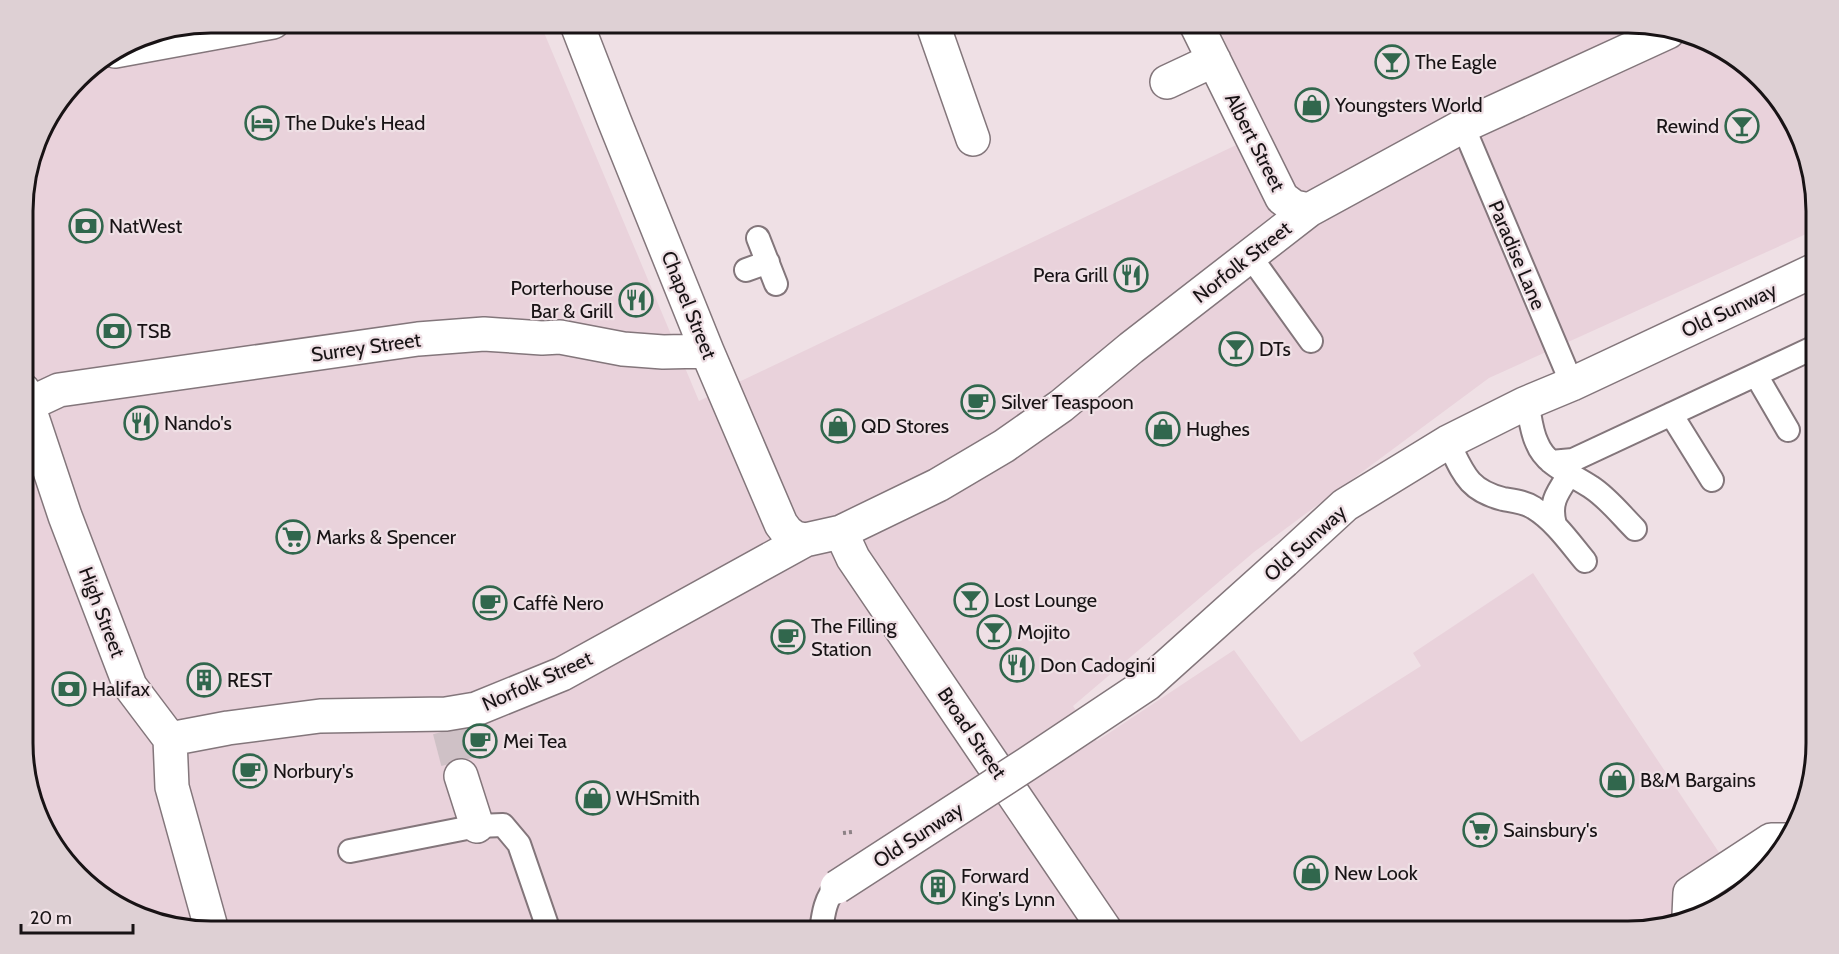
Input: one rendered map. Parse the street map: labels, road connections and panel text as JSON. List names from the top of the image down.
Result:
{
  "streets": {
    "street": [
      "Albert Street",
      "Norfolk Street",
      "Chapel Street",
      "Old Sunway",
      "Surrey Street",
      "High Street",
      "Broad Street"
    ],
    "lane": ["Paradise Lane"]
  },
  "crossings": [
    ["Albert Street", "Norfolk Street"],
    ["Paradise Lane", "Norfolk Street"],
    ["Paradise Lane", "Old Sunway"],
    ["Norfolk Street", "Chapel Street"],
    ["Norfolk Street", "High Street"],
    ["Norfolk Street", "Broad Street"],
    ["Chapel Street", "Surrey Street"]
  ],
  "places": {
    "bar": [
      "The Eagle",
      "Rewind",
      "DTs",
      "Lost Lounge",
      "Mojito"
    ],
    "shop": [
      "Youngsters World",
      "QD Stores",
      "Hughes",
      "B&M Bargains",
      "WHSmith",
      "New Look"
    ],
    "hotel": ["The Duke's Head"],
    "bank": ["NatWest", "TSB", "Halifax"],
    "restaurant": [
      "Pera Grill",
      "Porterhouse Bar & Grill",
      "Nando's",
      "Don Cadogini"
    ],
    "cafe": [
      "Silver Teaspoon",
      "Caffè Nero",
      "The Filling Station",
      "Mei Tea",
      "Norbury's"
    ],
    "supermarket": ["Marks & Spencer", "Sainsbury's"],
    "building": ["REST", "Forward King's Lynn"]
  },
  "scale_bar": "20 m"
}
